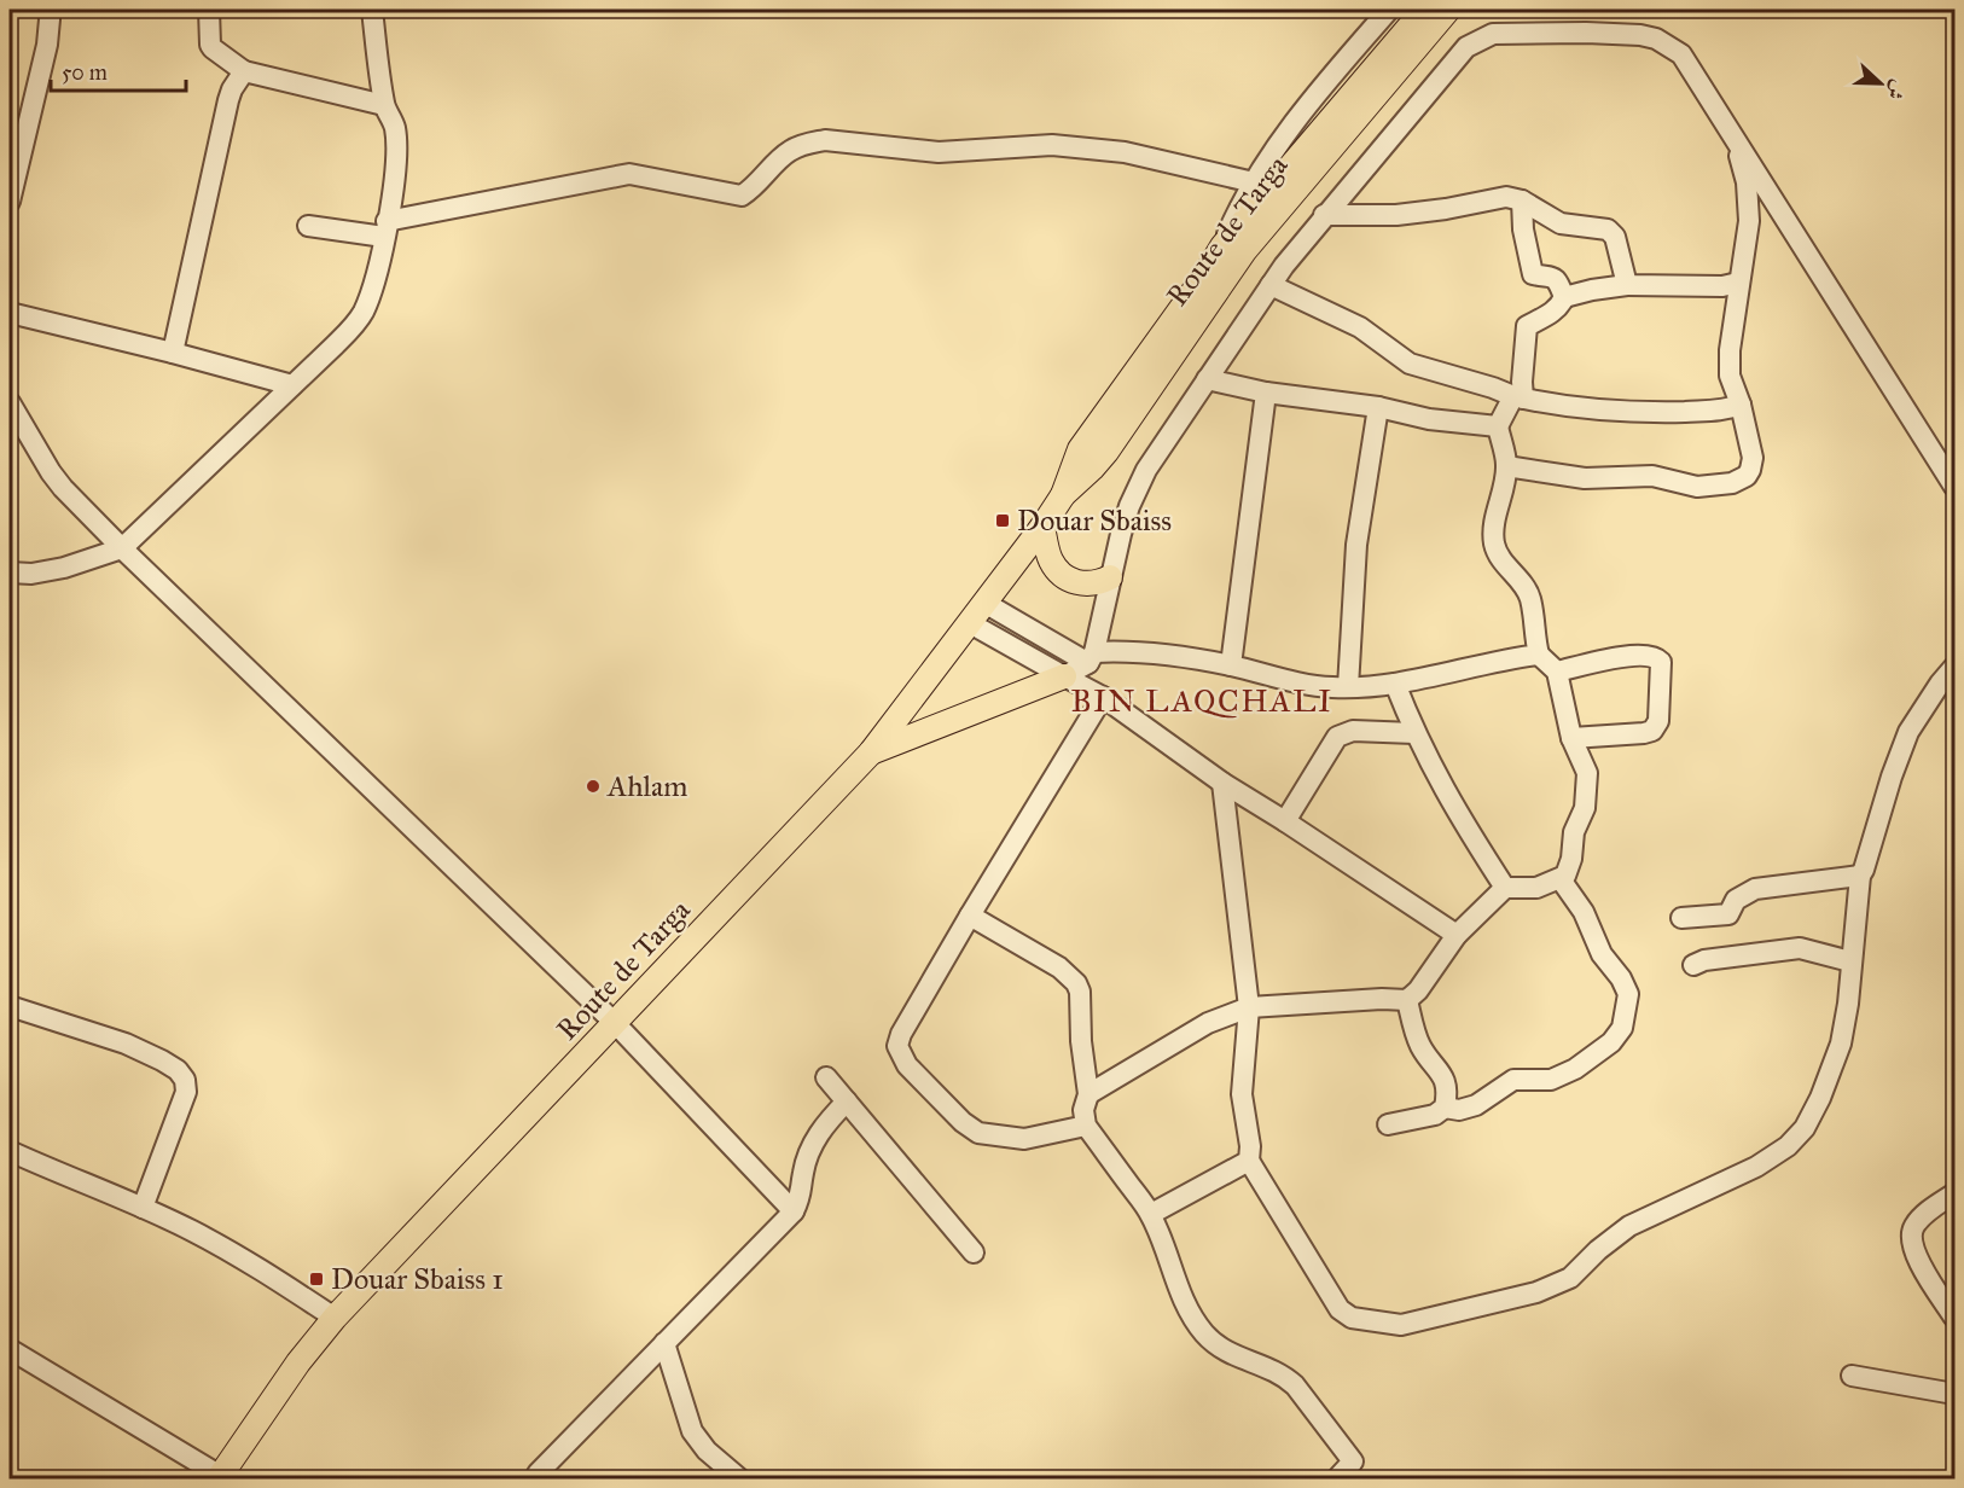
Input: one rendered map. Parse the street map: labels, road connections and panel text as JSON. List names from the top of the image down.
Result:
{
  "streets": {
    "main road": ["Route de Targa"]
  },
  "districts": ["BIN LAQCHALI"],
  "places": {
    "transit": ["Douar Sbaiss", "Douar Sbaiss 1"],
    "other": ["Ahlam"]
  },
  "scale_bar": "50 m",
  "north": "right"
}
